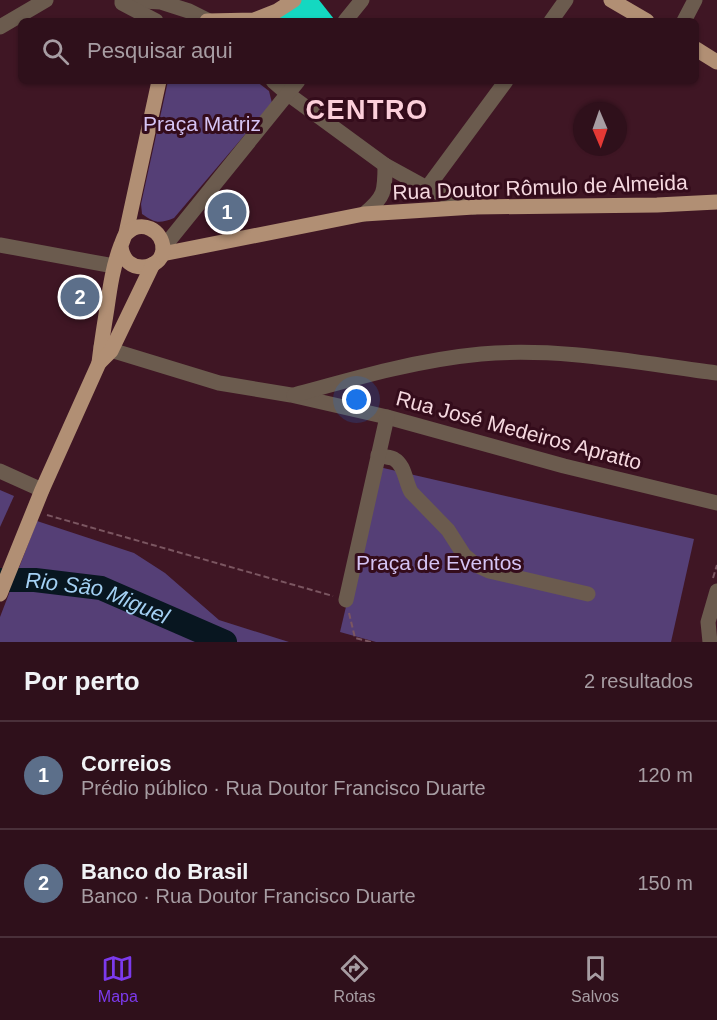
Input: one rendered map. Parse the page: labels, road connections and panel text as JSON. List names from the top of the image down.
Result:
{
  "streets": {
    "main road": ["Rua Doutor Rômulo de Almeida"],
    "street": ["Rua José Medeiros Apratto"]
  },
  "districts": ["CENTRO"],
  "water": ["Rio São Miguel"],
  "parks": ["Praça Matriz", "Praça de Eventos"],
  "north": "bottom",
  "page": {
    "search": "Pesquisar aqui",
    "pins": ["1", "2"],
    "heading": ["Por perto", "2 resultados"],
    "list": [
      {
        "mark": "1",
        "name": "Correios",
        "note": "Prédio público · Rua Doutor Francisco Duarte",
        "value": "120 m"
      },
      {
        "mark": "2",
        "name": "Banco do Brasil",
        "note": "Banco · Rua Doutor Francisco Duarte",
        "value": "150 m"
      }
    ],
    "nav": ["Mapa", "Rotas", "Salvos"]
  }
}
